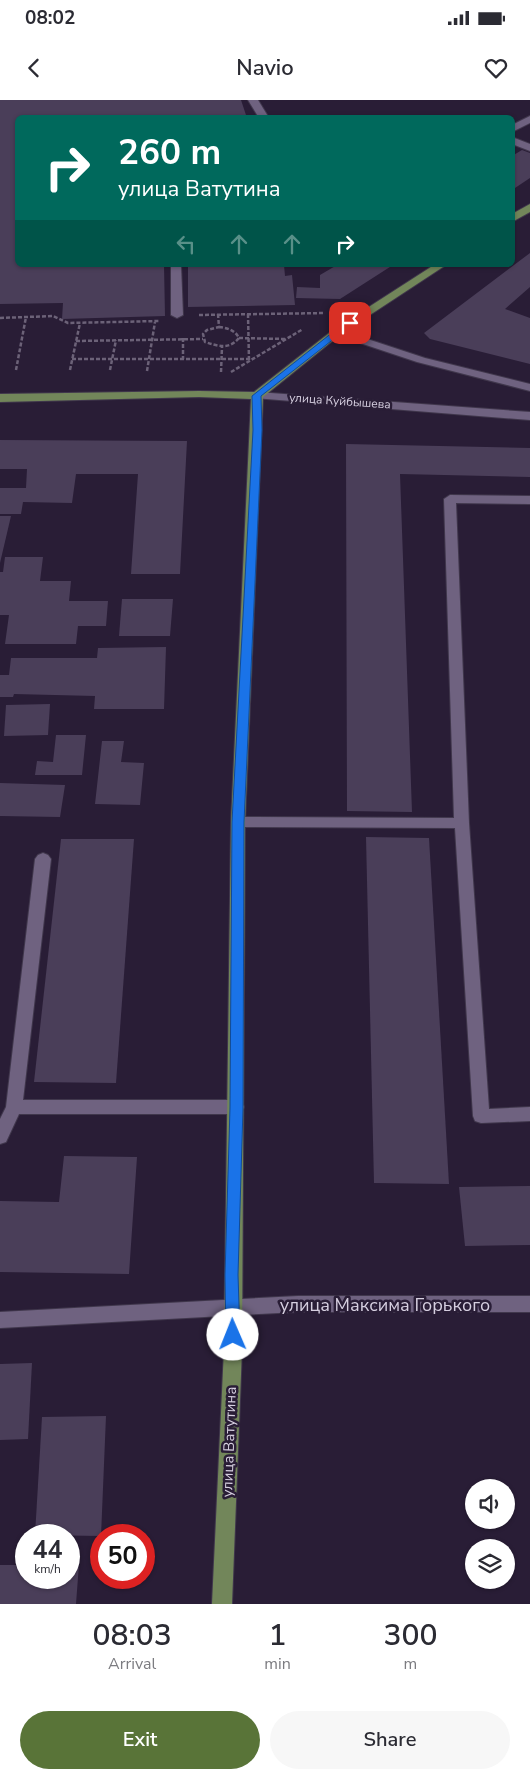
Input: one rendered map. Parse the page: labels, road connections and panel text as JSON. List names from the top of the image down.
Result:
{
  "streets": {
    "main road": ["улица Куйбышева", "улица Ватутина"],
    "street": ["улица Максима Горького"]
  },
  "crossings": [
    ["улица Куйбышева", "улица Ватутина"],
    ["улица Максима Горького", "улица Ватутина"]
  ],
  "page": {
    "status": "08:02",
    "header": "Navio",
    "turn": ["260 m", "улица Ватутина"],
    "speed": "44 km/h",
    "limit": "50",
    "eta": [
      "08:03",
      "Arrival",
      "1",
      "min",
      "300",
      "m"
    ],
    "buttons": ["Exit", "Share"]
  }
}
